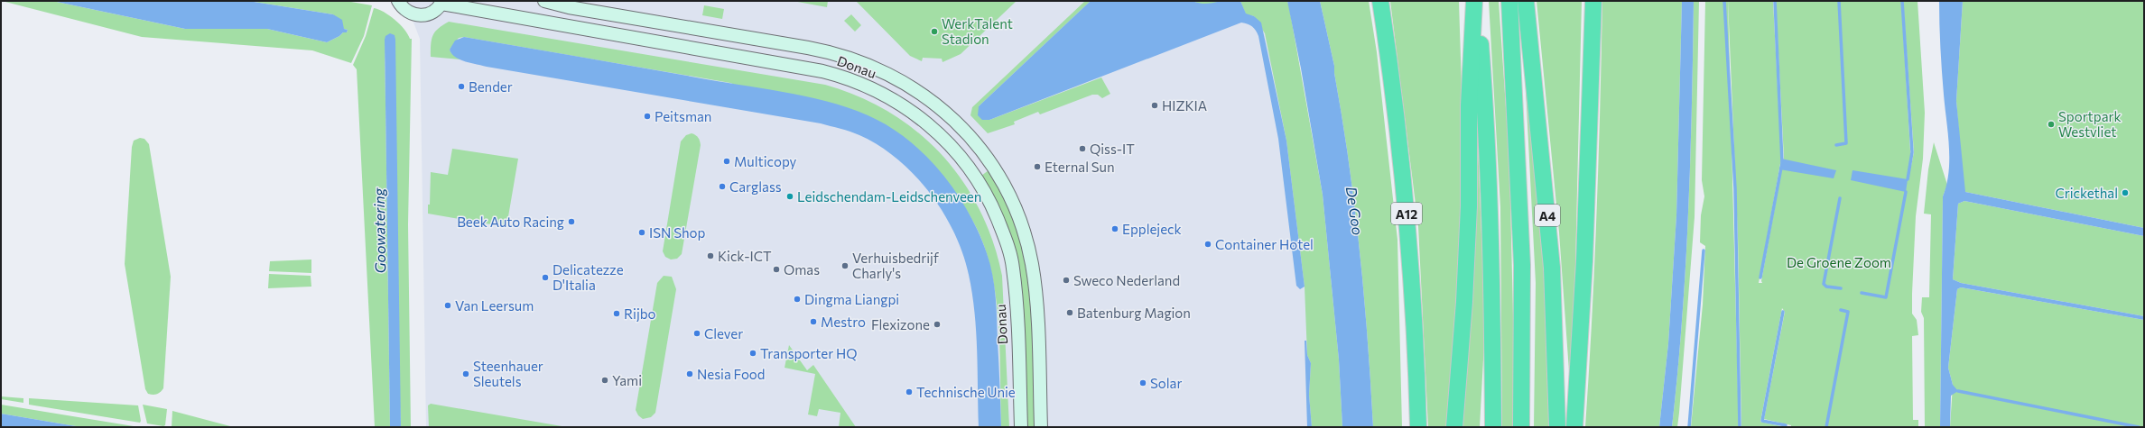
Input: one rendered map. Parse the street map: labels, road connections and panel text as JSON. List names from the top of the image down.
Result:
{
  "streets": {
    "highway": ["A12", "A4"],
    "main road": ["Donau"]
  },
  "water": ["De Goo", "Goowatering"],
  "parks": ["De Groene Zoom"],
  "places": [
    "WerkTalent Stadion",
    "Bender",
    "HIZKIA",
    "Peitsman",
    "Sportpark Westvliet",
    "Qiss-IT",
    "Multicopy",
    "Eternal Sun",
    "Carglass",
    "Crickethal",
    "Leidschendam-Leidschenveen",
    "Beek Auto Racing",
    "Epplejeck",
    "ISN Shop",
    "Container Hotel",
    "Kick-ICT",
    "Verhuisbedrijf Charly's",
    "Omas",
    "Delicatezze D'Italia",
    "Sweco Nederland",
    "Dingma Liangpi",
    "Van Leersum",
    "Batenburg Magion",
    "Rijbo",
    "Mestro",
    "Flexizone",
    "Clever",
    "Transporter HQ",
    "Steenhauer Sleutels",
    "Nesia Food",
    "Yami",
    "Solar",
    "Technische Unie"
  ]
}
